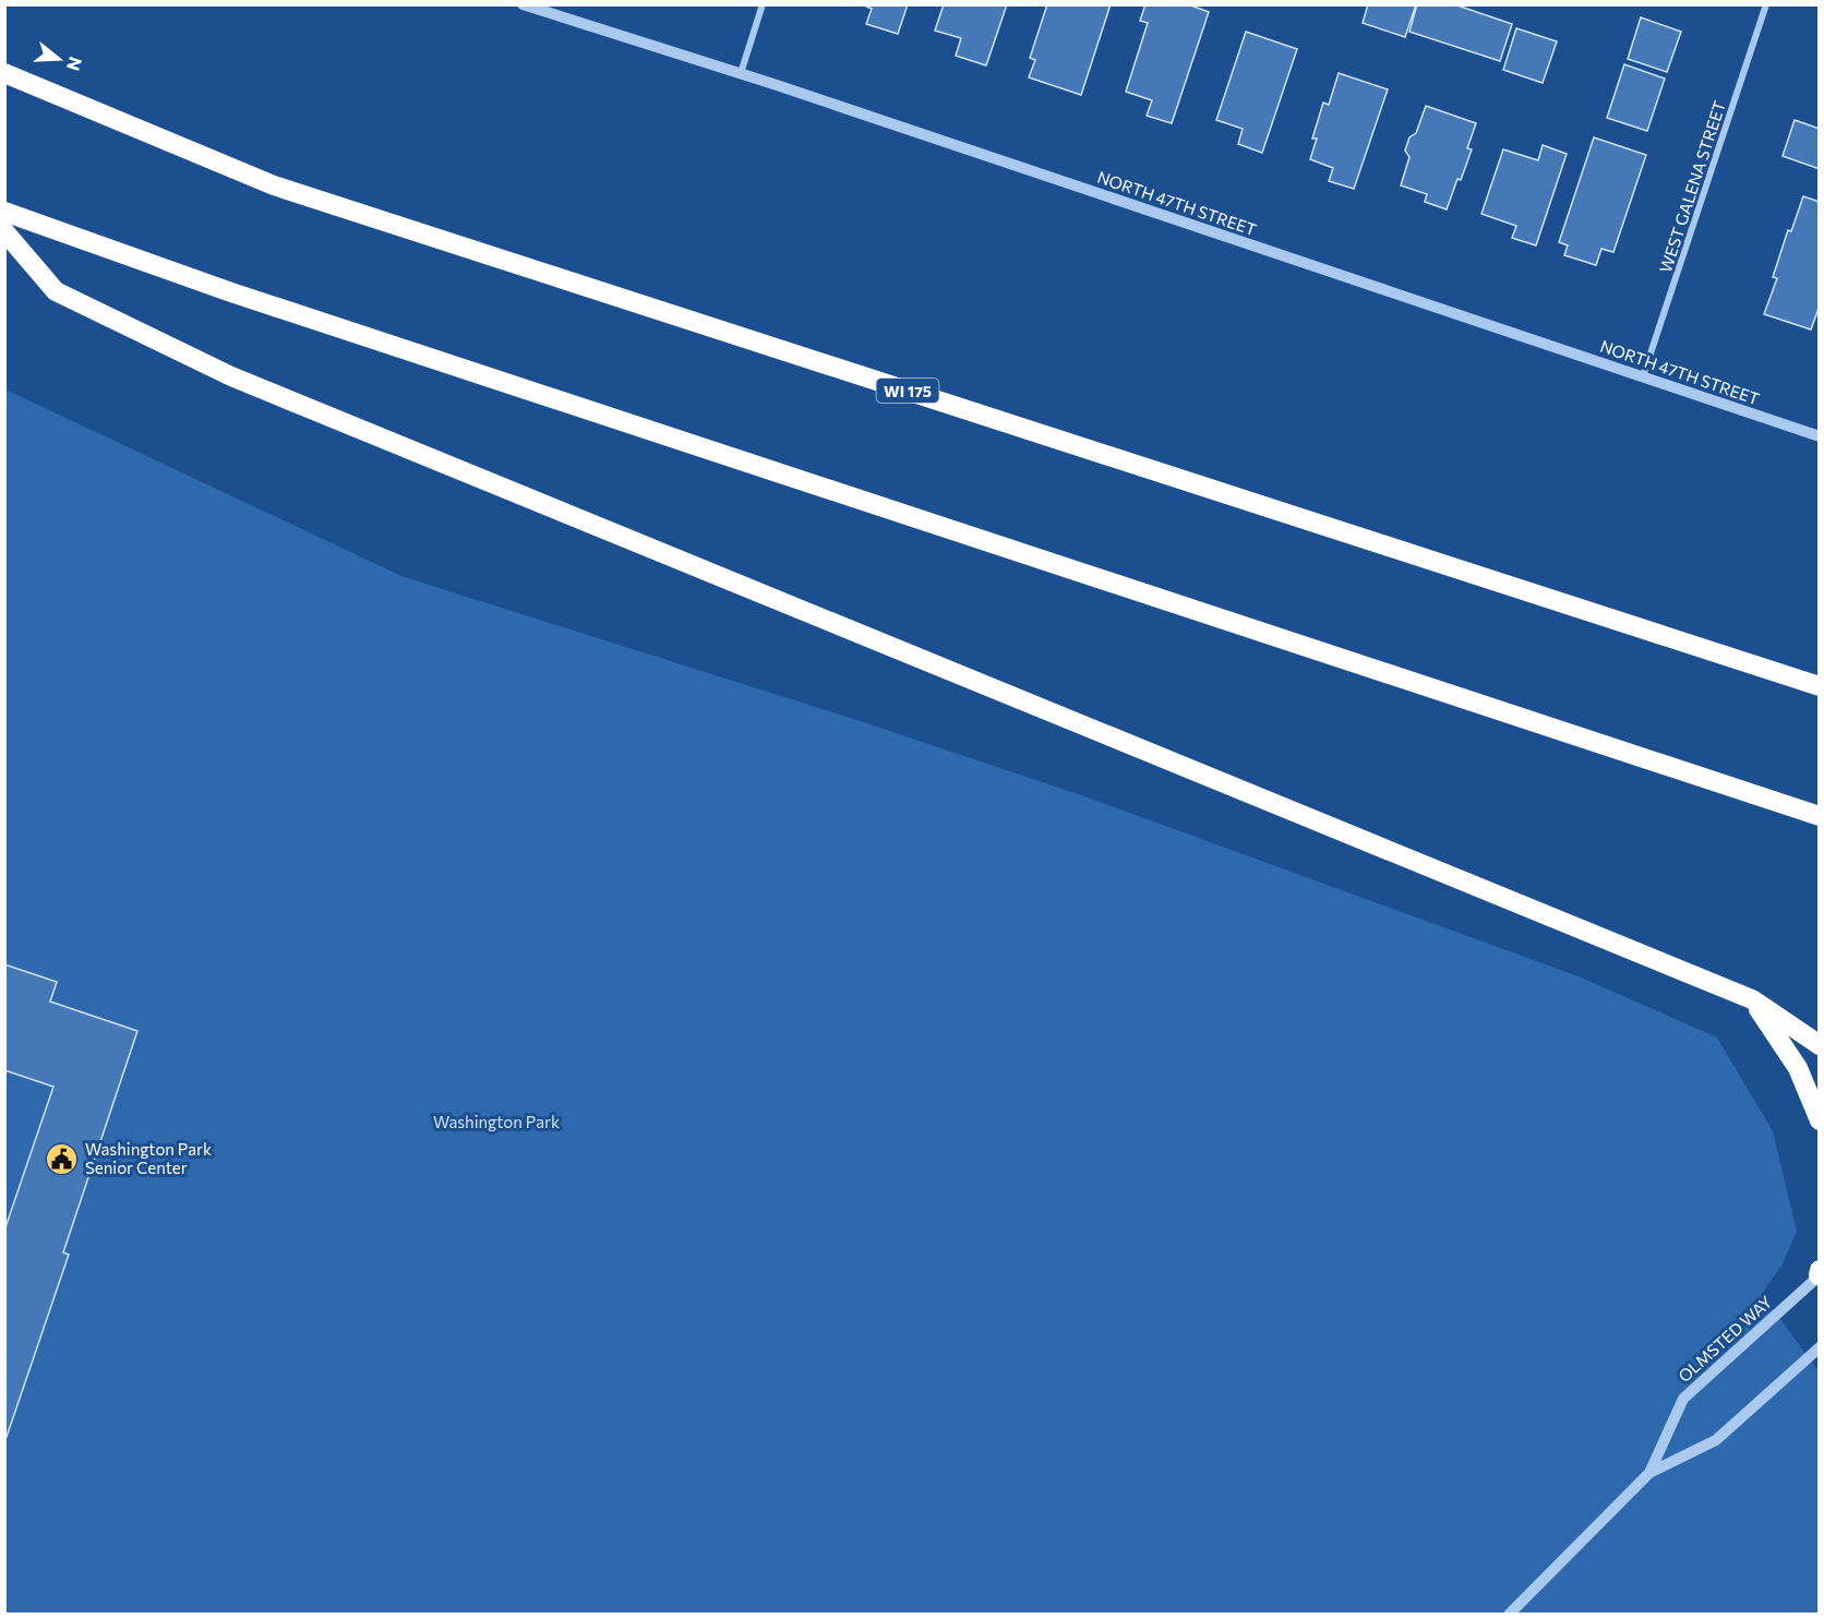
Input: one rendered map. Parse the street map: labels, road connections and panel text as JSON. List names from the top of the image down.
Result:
{
  "streets": {
    "highway": ["WI 175"],
    "street": ["WEST GALENA STREET", "NORTH 47TH STREET", "OLMSTED WAY"]
  },
  "crossings": [
    ["WEST GALENA STREET", "NORTH 47TH STREET"]
  ],
  "parks": ["Washington Park"],
  "places": {
    "public building": ["Washington Park Senior Center"]
  },
  "north": "right"
}
